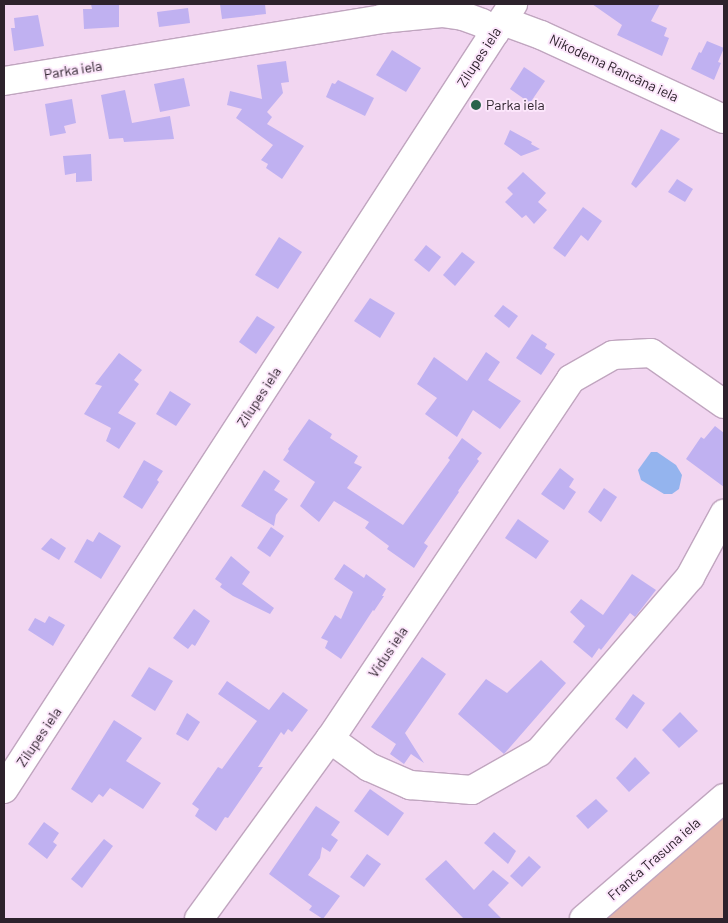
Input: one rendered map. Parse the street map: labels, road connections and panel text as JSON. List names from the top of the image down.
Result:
{
  "streets": {
    "street": [
      "Zilupes iela",
      "Nikodema Rancāna iela",
      "Parka iela",
      "Vidus iela",
      "Franča Trasuna iela"
    ]
  },
  "crossings": [
    ["Zilupes iela", "Nikodema Rancāna iela"],
    ["Zilupes iela", "Parka iela"],
    ["Nikodema Rancāna iela", "Parka iela"]
  ],
  "places": ["Parka iela"]
}
